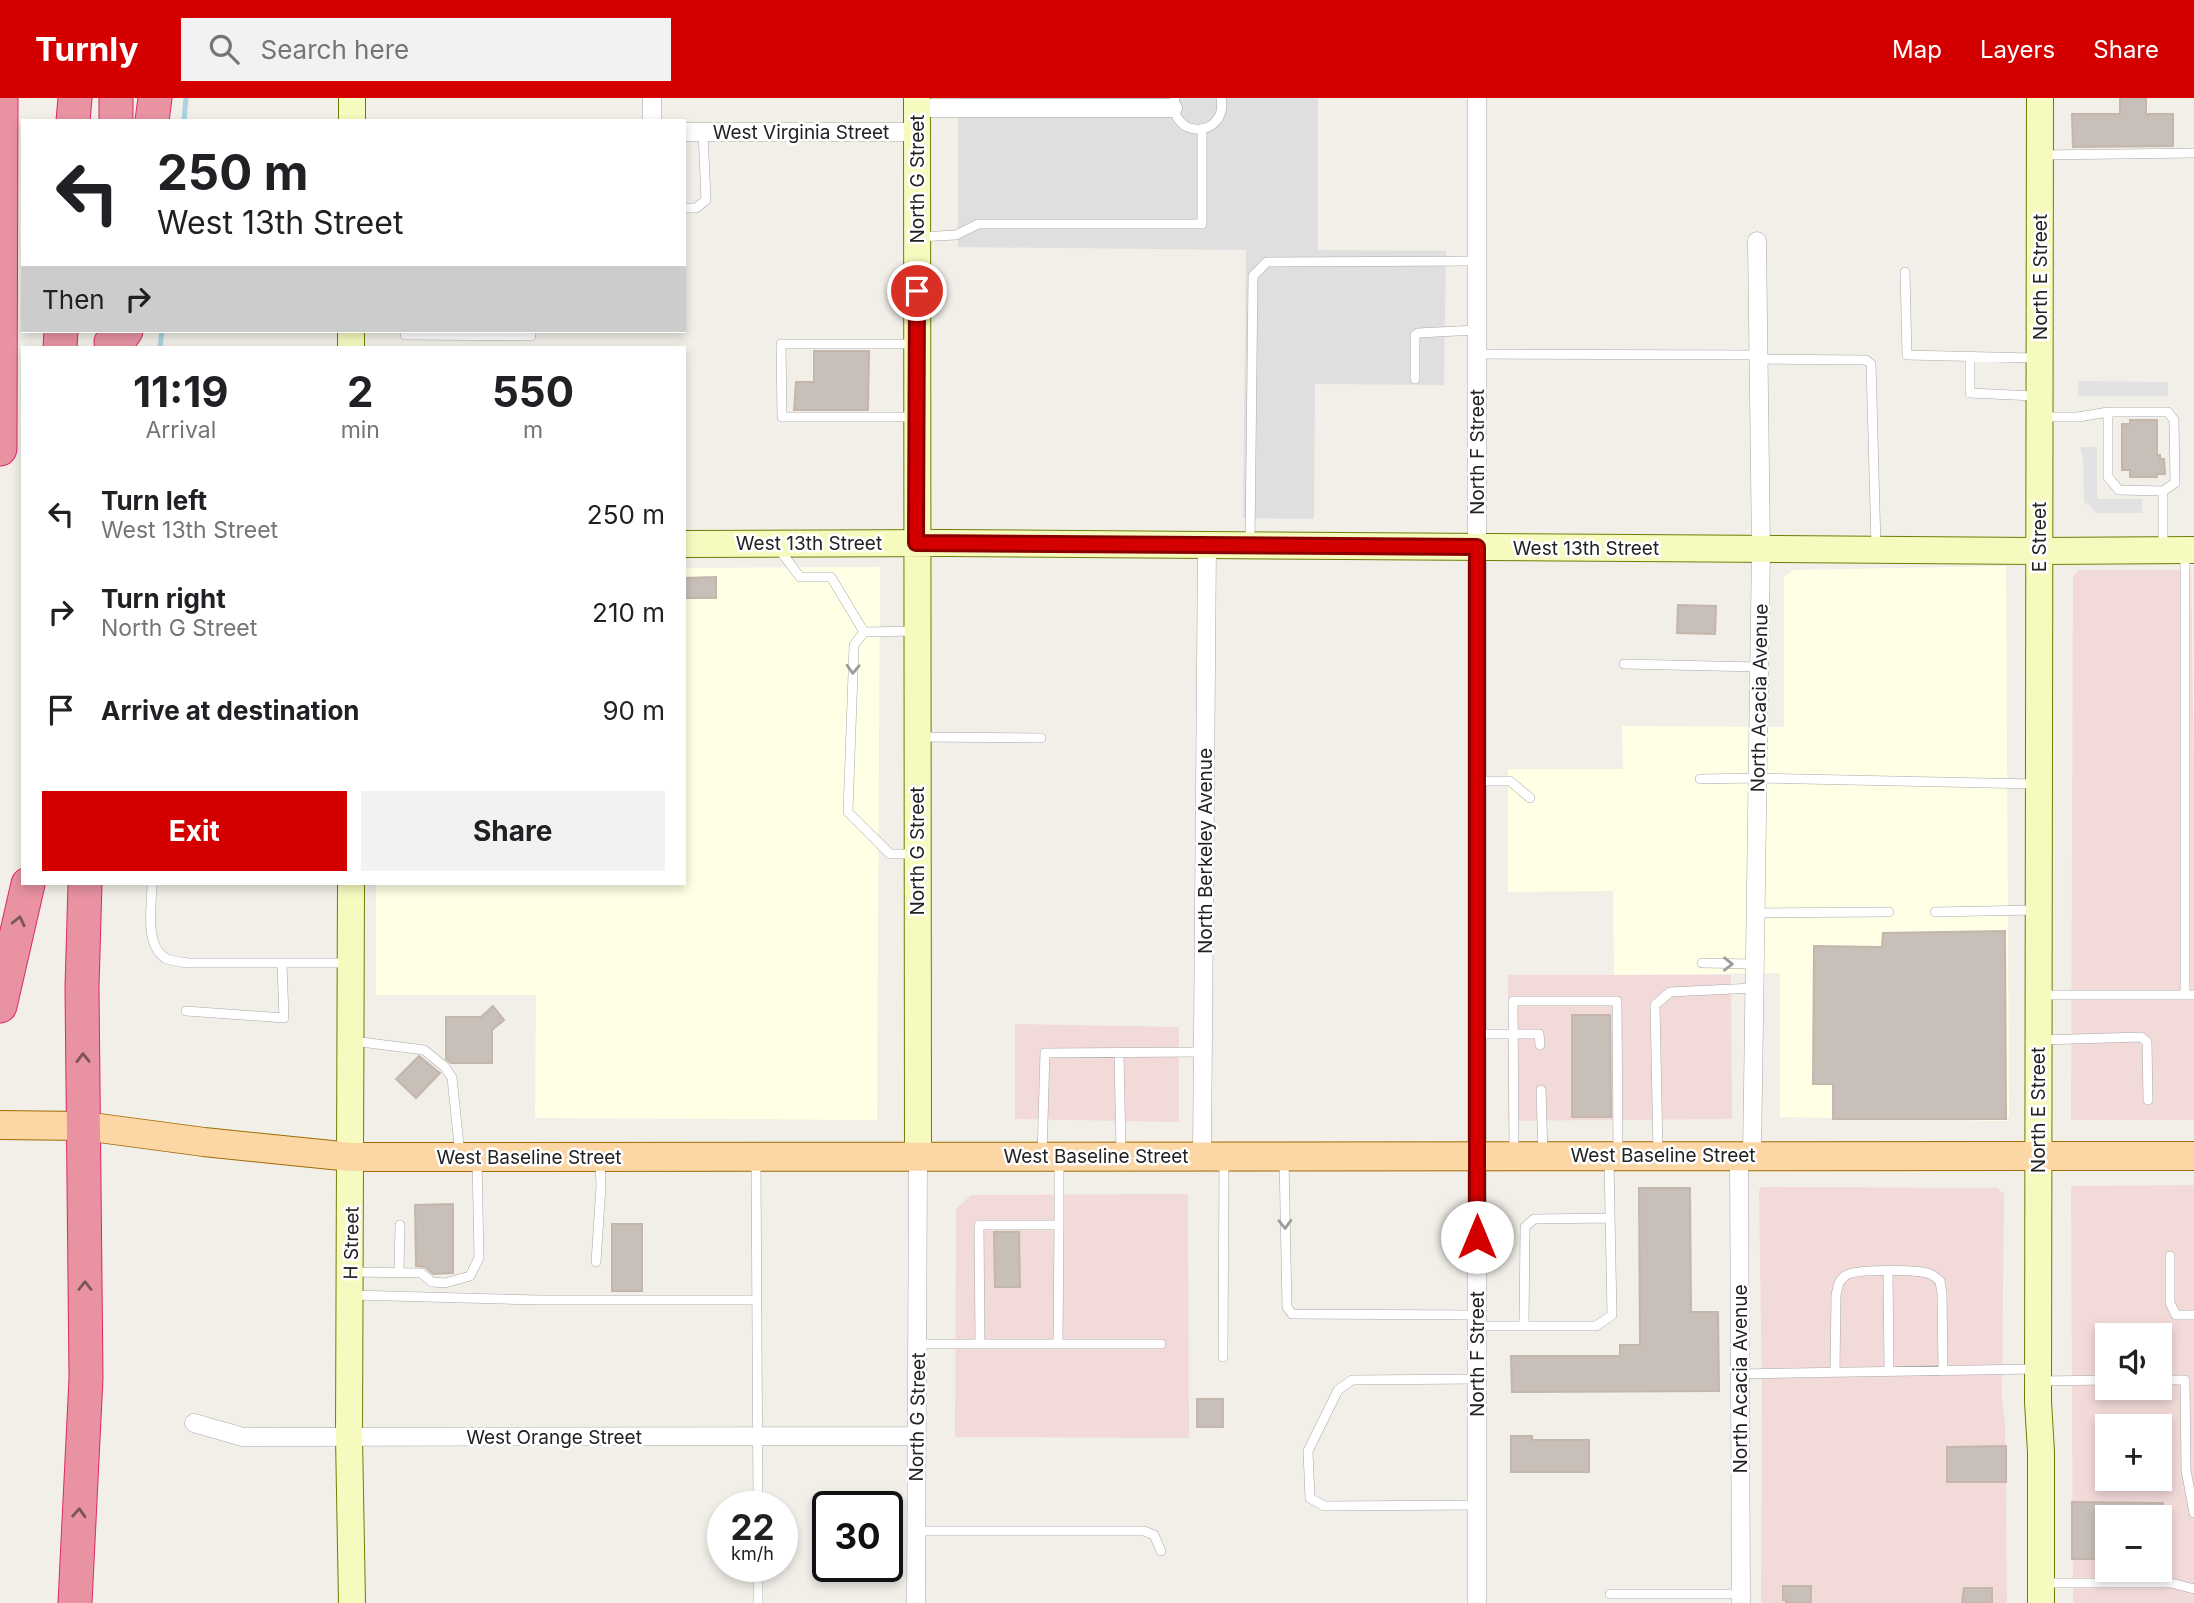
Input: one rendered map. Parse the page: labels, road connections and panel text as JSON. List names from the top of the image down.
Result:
{
  "streets": {
    "main road": ["West Baseline Street"],
    "street": [
      "West Virginia Street",
      "North G Street",
      "North E Street",
      "North F Street",
      "E Street",
      "West 13th Street",
      "North Acacia Avenue",
      "North Berkeley Avenue",
      "H Street",
      "West Orange Street"
    ]
  },
  "crossings": [
    ["West Virginia Street", "North G Street"],
    ["North G Street", "West 13th Street"],
    ["North G Street", "West Baseline Street"],
    ["North G Street", "West Orange Street"],
    ["North E Street", "E Street"],
    ["North E Street", "West Baseline Street"],
    ["North F Street", "West 13th Street"],
    ["North F Street", "West Baseline Street"],
    ["E Street", "West 13th Street"],
    ["West 13th Street", "North Acacia Avenue"],
    ["West 13th Street", "North Berkeley Avenue"],
    ["North Acacia Avenue", "West Baseline Street"],
    ["North Berkeley Avenue", "West Baseline Street"],
    ["West Baseline Street", "H Street"],
    ["H Street", "West Orange Street"]
  ],
  "page": {
    "header": "Turnly",
    "search": "Search here",
    "nav": ["Map", "Layers", "Share"],
    "turn": ["250 m", "West 13th Street"],
    "then": "Then",
    "eta": [
      "11:19",
      "Arrival",
      "2",
      "min",
      "550",
      "m"
    ],
    "list": [
      {
        "name": "Turn left",
        "note": "West 13th Street",
        "value": "250 m"
      },
      {
        "name": "Turn right",
        "note": "North G Street",
        "value": "210 m"
      },
      {
        "name": "Arrive at destination",
        "value": "90 m"
      }
    ],
    "buttons": ["Exit", "Share"],
    "map_buttons": ["+", "−"],
    "speed": "22 km/h",
    "limit": "30"
  }
}
